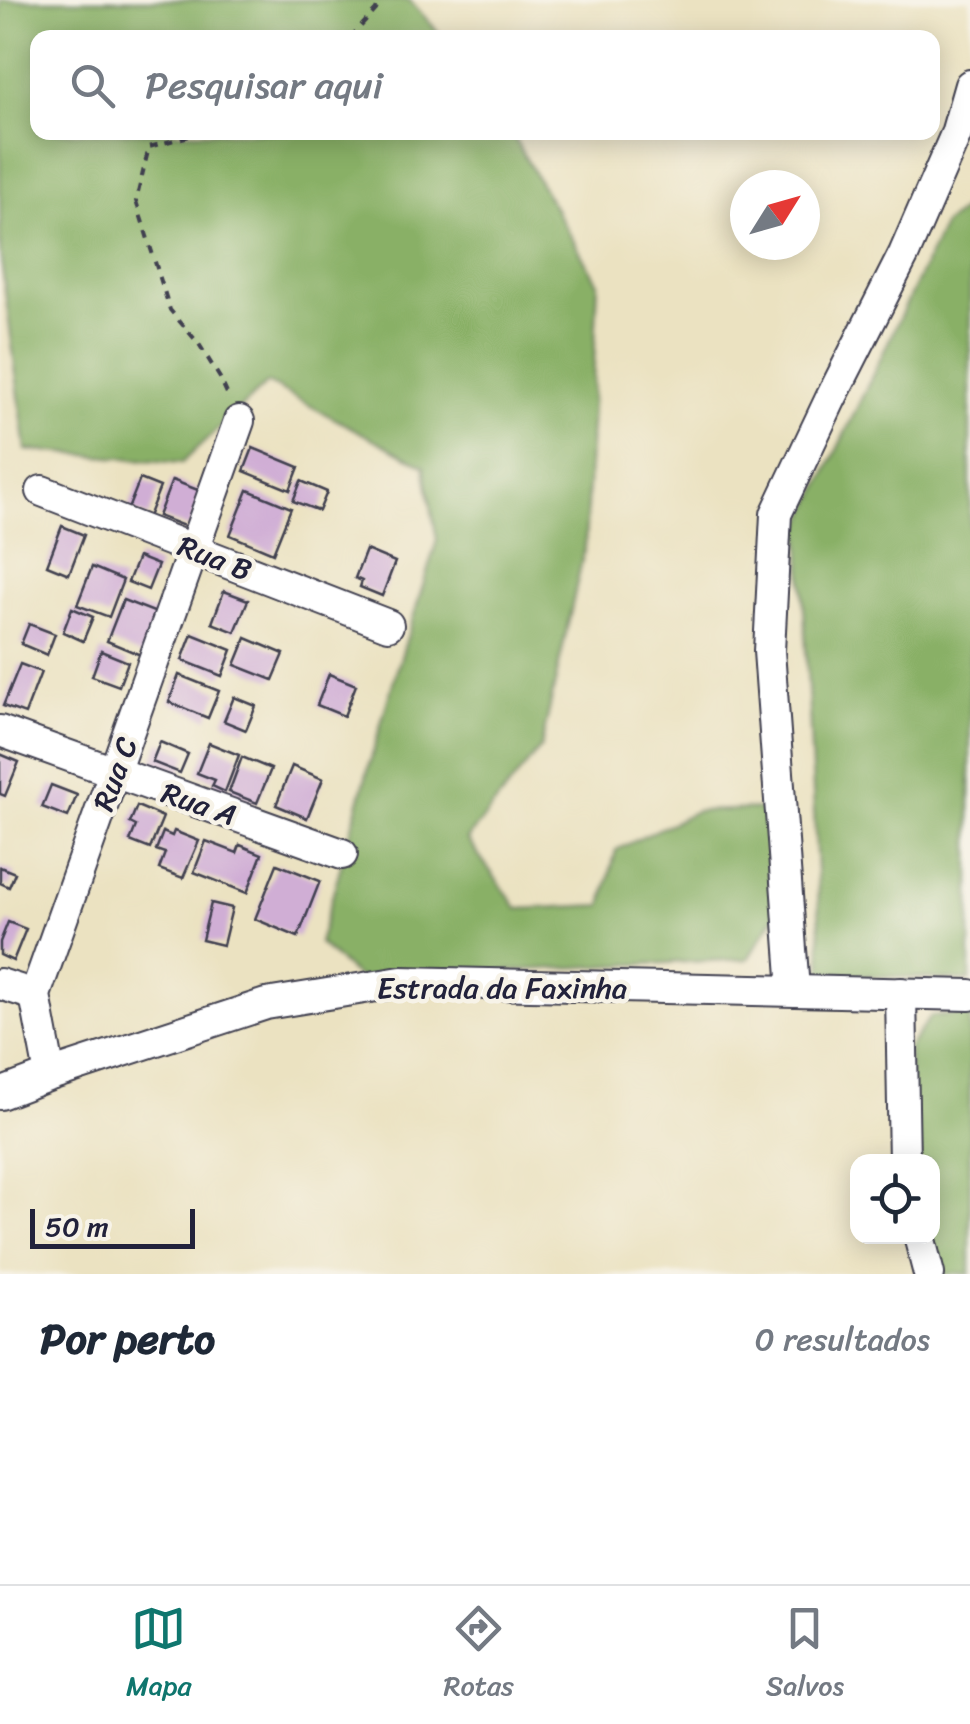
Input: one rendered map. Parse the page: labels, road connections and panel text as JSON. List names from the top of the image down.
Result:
{
  "streets": {
    "street": [
      "Rua B",
      "Rua C",
      "Rua A",
      "Estrada da Faxinha"
    ]
  },
  "crossings": [
    ["Rua B", "Rua C"],
    ["Rua C", "Rua A"]
  ],
  "scale_bar": "50 m",
  "north": "top right",
  "page": {
    "search": "Pesquisar aqui",
    "scale": "50 m",
    "heading": ["Por perto", "0 resultados"],
    "nav": ["Mapa", "Rotas", "Salvos"]
  }
}
